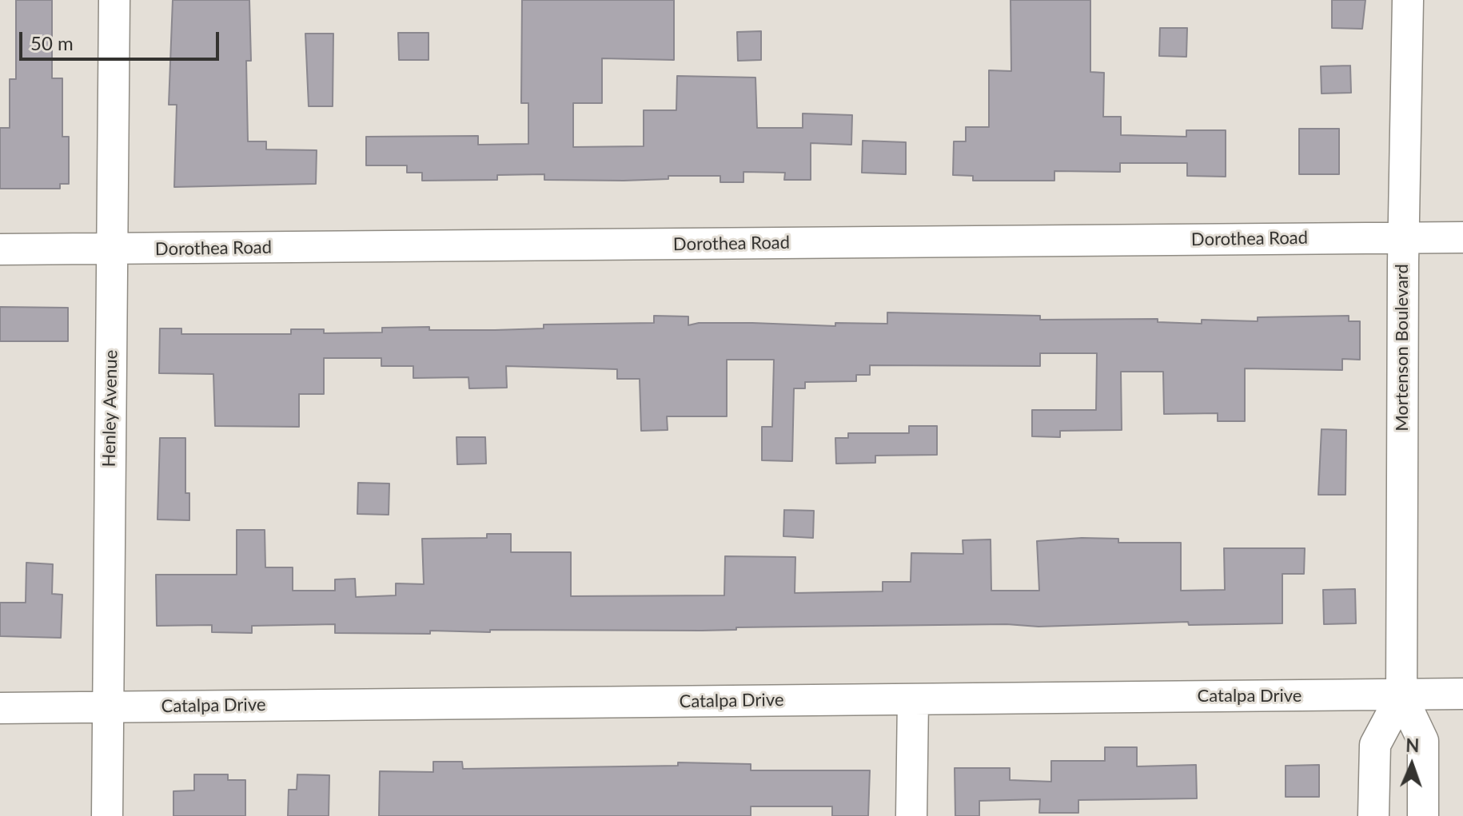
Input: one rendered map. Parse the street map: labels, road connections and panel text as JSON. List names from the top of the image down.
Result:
{
  "streets": {
    "street": [
      "Dorothea Road",
      "Mortenson Boulevard",
      "Henley Avenue",
      "Catalpa Drive"
    ]
  },
  "crossings": [
    ["Dorothea Road", "Mortenson Boulevard"],
    ["Dorothea Road", "Henley Avenue"],
    ["Mortenson Boulevard", "Catalpa Drive"],
    ["Henley Avenue", "Catalpa Drive"]
  ],
  "scale_bar": "50 m",
  "north": "top"
}
